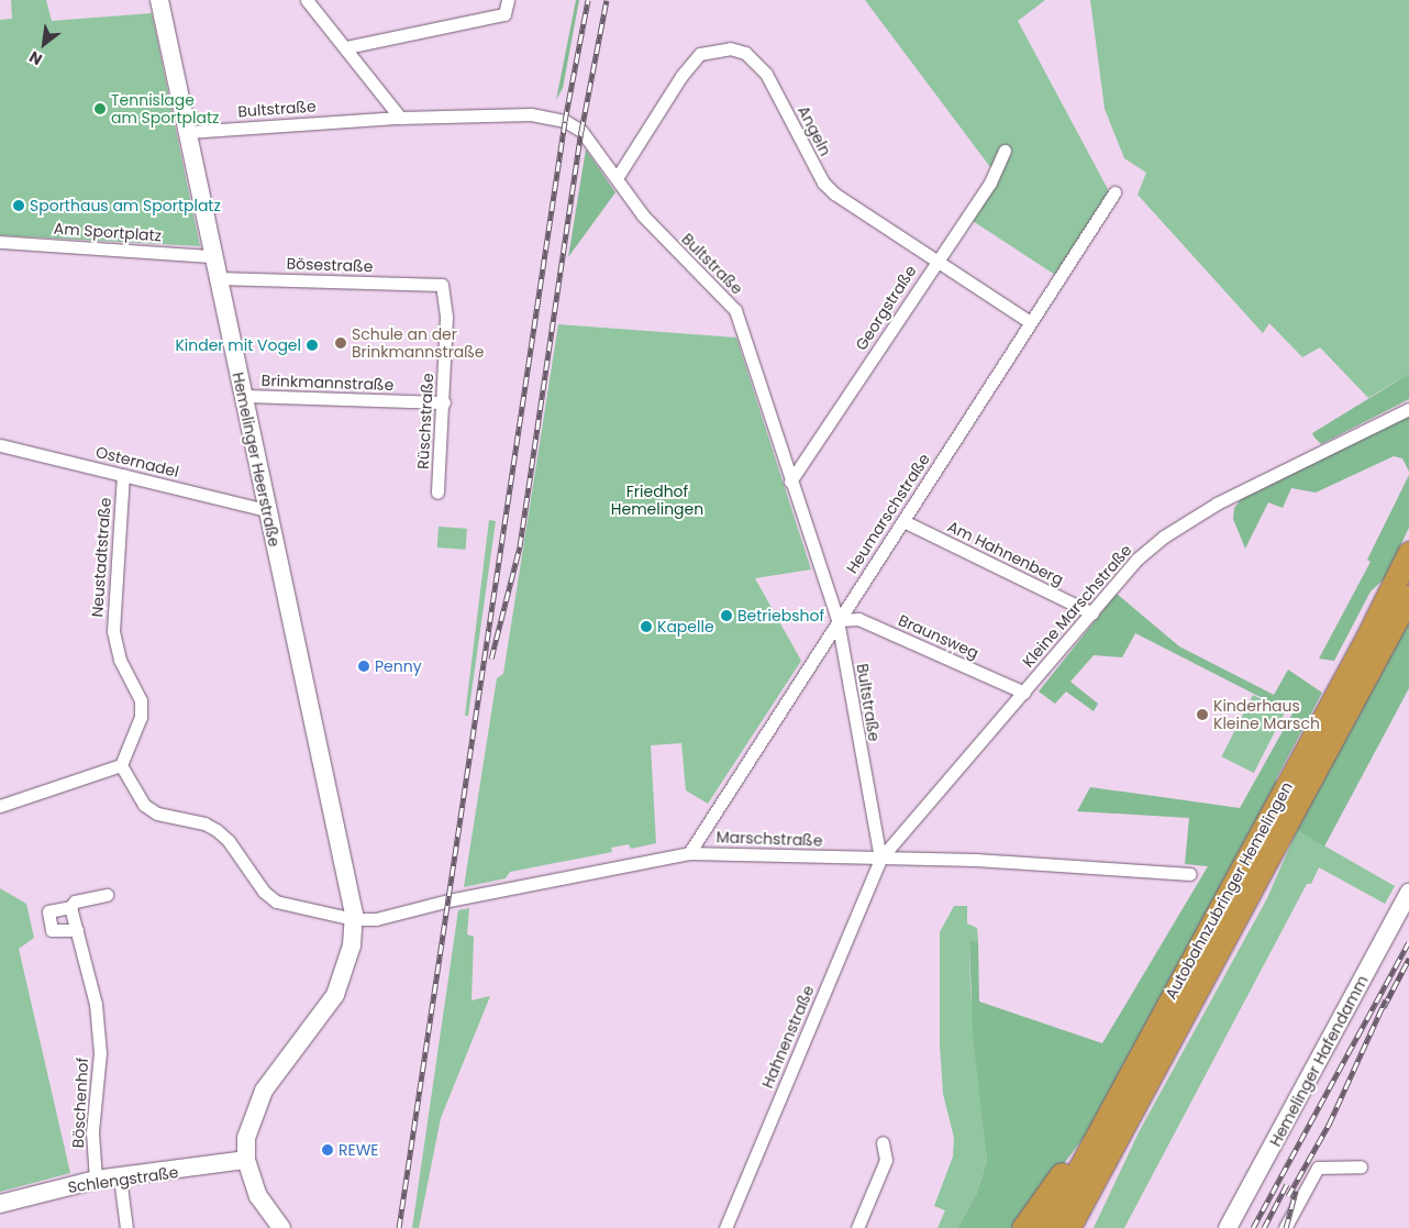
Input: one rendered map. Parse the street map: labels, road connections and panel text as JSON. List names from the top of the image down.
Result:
{
  "streets": {
    "highway": ["Autobahnzubringer Hemelingen"],
    "main road": ["Hemelinger Heerstraße", "Hemelinger Hafendamm", "Schlengstraße"],
    "street": [
      "Bultstraße",
      "Angeln",
      "Am Sportplatz",
      "Bösestraße",
      "Georgstraße",
      "Brinkmannstraße",
      "Rüschstraße",
      "Osternadel",
      "Heumarschstraße",
      "Am Hahnenberg",
      "Neustadtstraße",
      "Kleine Marschstraße",
      "Braunsweg",
      "Marschstraße",
      "Hahnenstraße",
      "Böschenhof"
    ]
  },
  "crossings": [
    ["Bultstraße", "Angeln"],
    ["Bultstraße", "Georgstraße"],
    ["Bultstraße", "Hemelinger Heerstraße"],
    ["Bultstraße", "Heumarschstraße"],
    ["Bultstraße", "Kleine Marschstraße"],
    ["Bultstraße", "Braunsweg"],
    ["Bultstraße", "Marschstraße"],
    ["Bultstraße", "Hahnenstraße"],
    ["Angeln", "Georgstraße"],
    ["Angeln", "Heumarschstraße"],
    ["Am Sportplatz", "Hemelinger Heerstraße"],
    ["Bösestraße", "Rüschstraße"],
    ["Bösestraße", "Hemelinger Heerstraße"],
    ["Brinkmannstraße", "Rüschstraße"],
    ["Brinkmannstraße", "Hemelinger Heerstraße"],
    ["Hemelinger Heerstraße", "Osternadel"],
    ["Hemelinger Heerstraße", "Marschstraße"],
    ["Hemelinger Heerstraße", "Schlengstraße"],
    ["Osternadel", "Neustadtstraße"],
    ["Heumarschstraße", "Am Hahnenberg"],
    ["Heumarschstraße", "Braunsweg"],
    ["Heumarschstraße", "Marschstraße"],
    ["Am Hahnenberg", "Kleine Marschstraße"],
    ["Neustadtstraße", "Marschstraße"],
    ["Kleine Marschstraße", "Braunsweg"],
    ["Kleine Marschstraße", "Marschstraße"],
    ["Kleine Marschstraße", "Hahnenstraße"],
    ["Marschstraße", "Hahnenstraße"],
    ["Böschenhof", "Schlengstraße"]
  ],
  "parks": ["Friedhof Hemelingen"],
  "places": [
    "Tennislage am Sportplatz",
    "Sporthaus am Sportplatz",
    "Schule an der Brinkmannstraße",
    "Kinder mit Vogel",
    "Betriebshof",
    "Kapelle",
    "Penny",
    "Kinderhaus Kleine Marsch",
    "REWE"
  ],
  "north": "bottom left"
}
